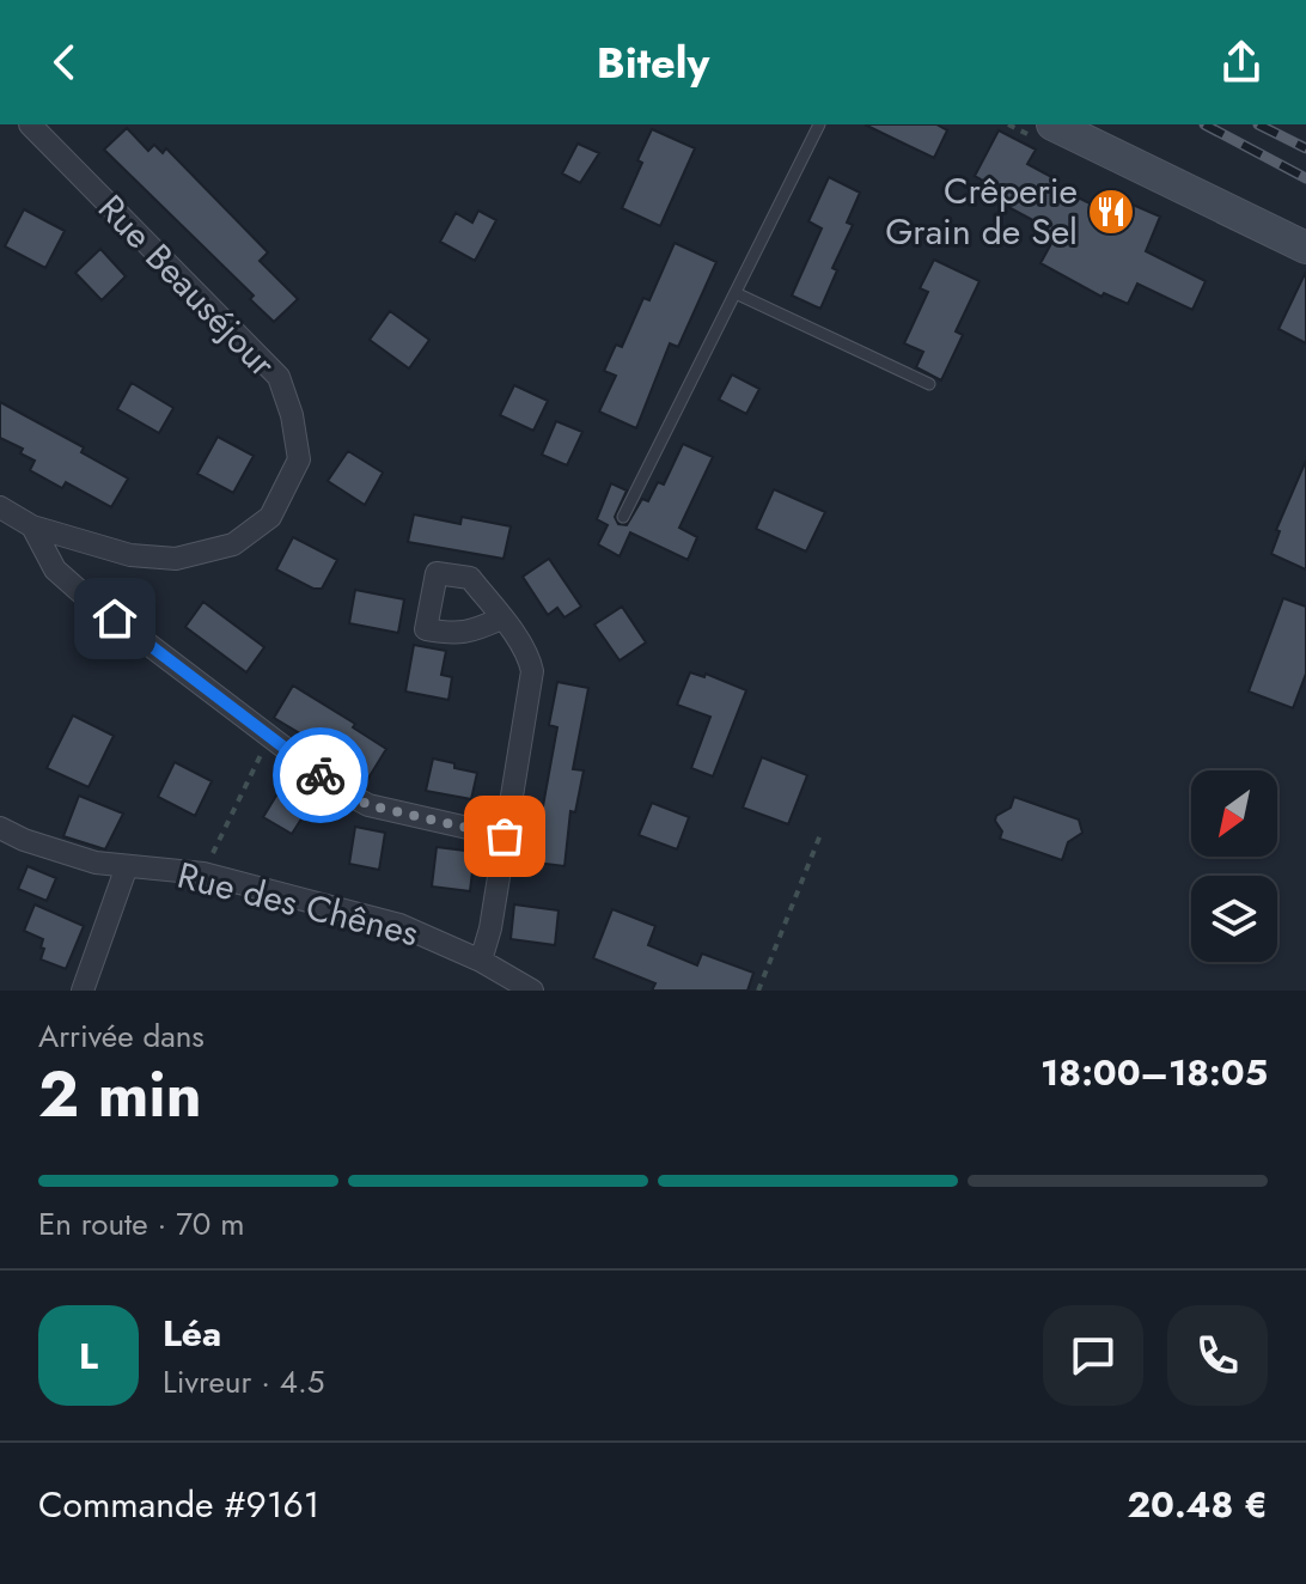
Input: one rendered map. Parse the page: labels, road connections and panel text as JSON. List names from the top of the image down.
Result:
{
  "streets": {
    "street": ["Rue Beauséjour", "Rue des Chênes"]
  },
  "places": {
    "restaurant": ["Crêperie Grain de Sel"]
  },
  "north": "bottom left",
  "page": {
    "header": "Bitely",
    "heading": ["2 min", "Arrivée dans", "18:00–18:05"],
    "panel": [
      "Léa",
      "Livreur · 4.5",
      "Commande #9161",
      "20.48 €"
    ],
    "bar": "En route · 70 m",
    "round": "L"
  }
}
